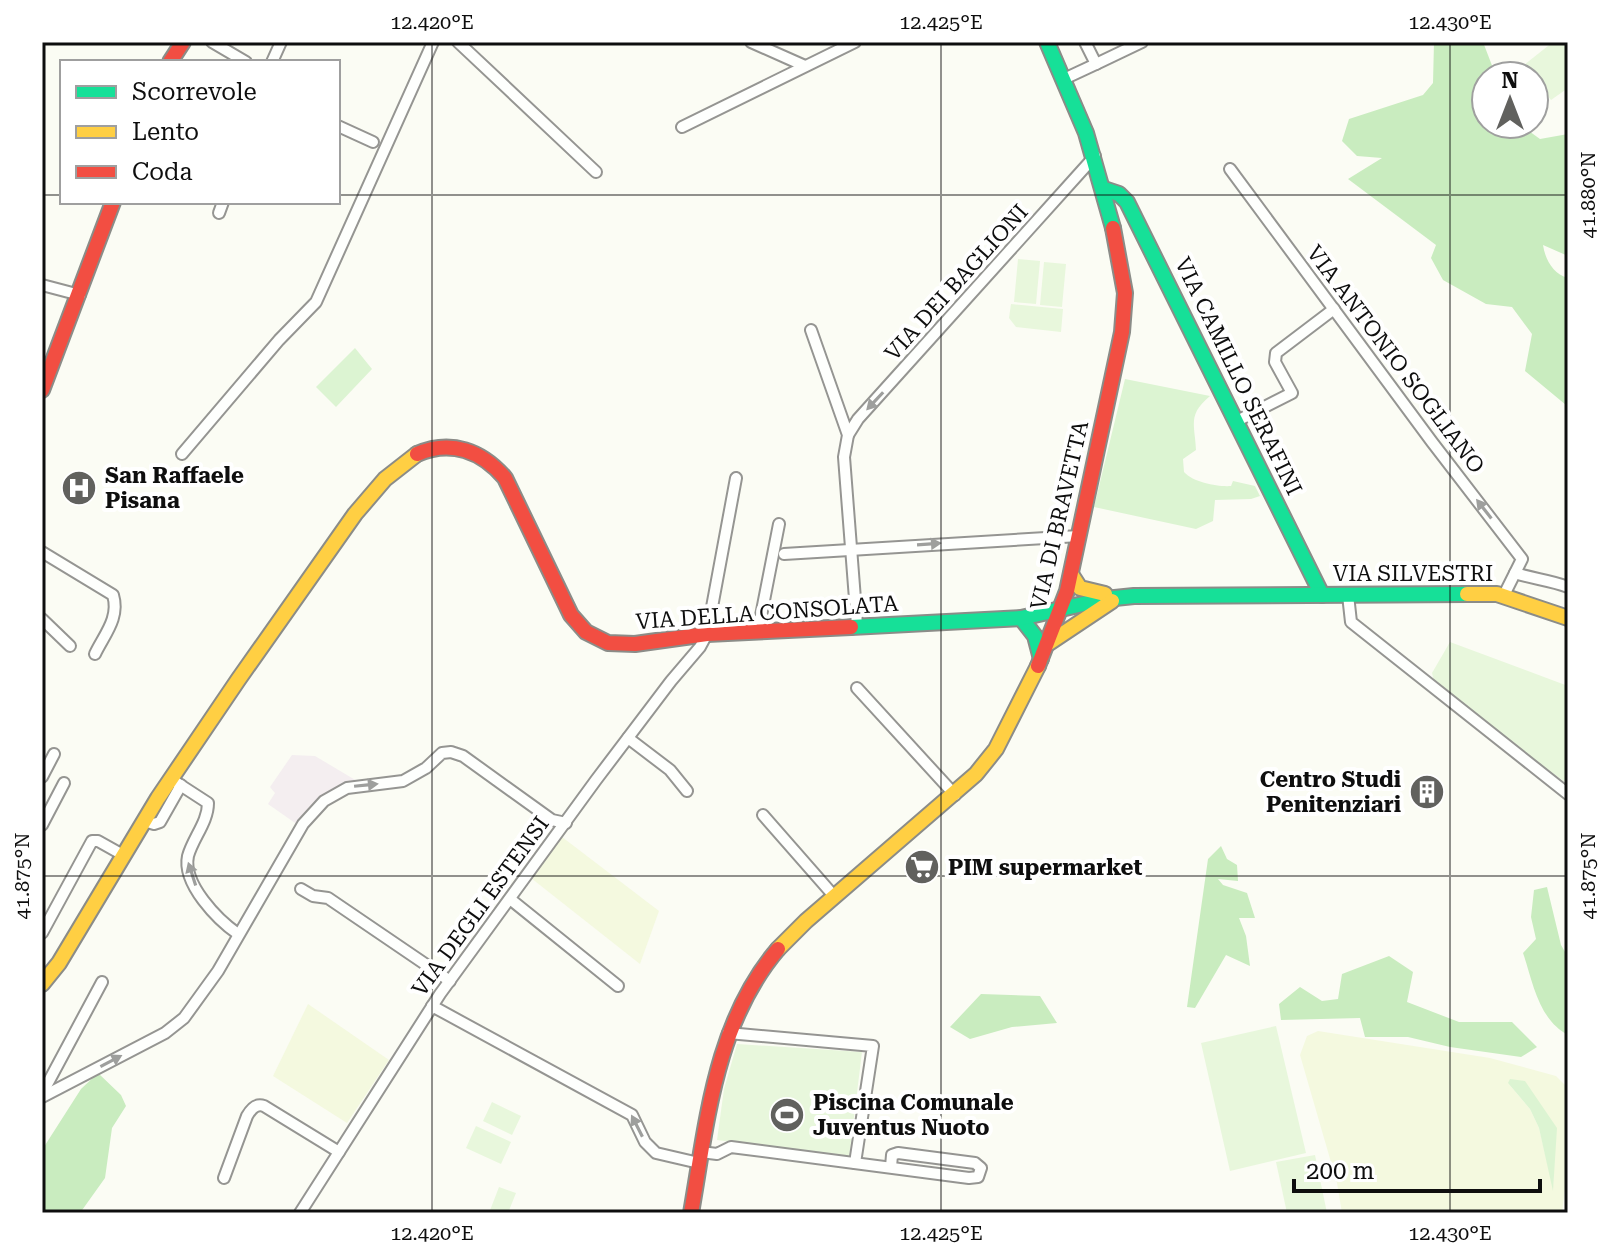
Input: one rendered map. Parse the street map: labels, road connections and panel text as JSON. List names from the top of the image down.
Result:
{
  "streets": {
    "main road": [
      "VIA CAMILLO SERAFINI",
      "VIA DI BRAVETTA",
      "VIA SILVESTRI",
      "VIA DELLA CONSOLATA"
    ],
    "street": ["VIA DEI BAGLIONI", "VIA ANTONIO SOGLIANO", "VIA DEGLI ESTENSI"]
  },
  "crossings": [
    ["VIA DEI BAGLIONI", "VIA DI BRAVETTA"],
    ["VIA CAMILLO SERAFINI", "VIA DI BRAVETTA"],
    ["VIA CAMILLO SERAFINI", "VIA SILVESTRI"],
    ["VIA DI BRAVETTA", "VIA DELLA CONSOLATA"],
    ["VIA DELLA CONSOLATA", "VIA DEGLI ESTENSI"]
  ],
  "one_way": ["VIA DEI BAGLIONI", "VIA ANTONIO SOGLIANO"],
  "places": {
    "hospital": ["San Raffaele Pisana"],
    "building": ["Centro Studi Penitenziari"],
    "supermarket": ["PIM supermarket"],
    "sports": ["Piscina Comunale Juventus Nuoto"]
  },
  "legend": ["Scorrevole", "Lento", "Coda"],
  "scale_bar": "200 m",
  "north": "top",
  "coordinates": [
    "12.420°E",
    "12.425°E",
    "12.430°E",
    "41.880°N",
    "41.875°N"
  ]
}
